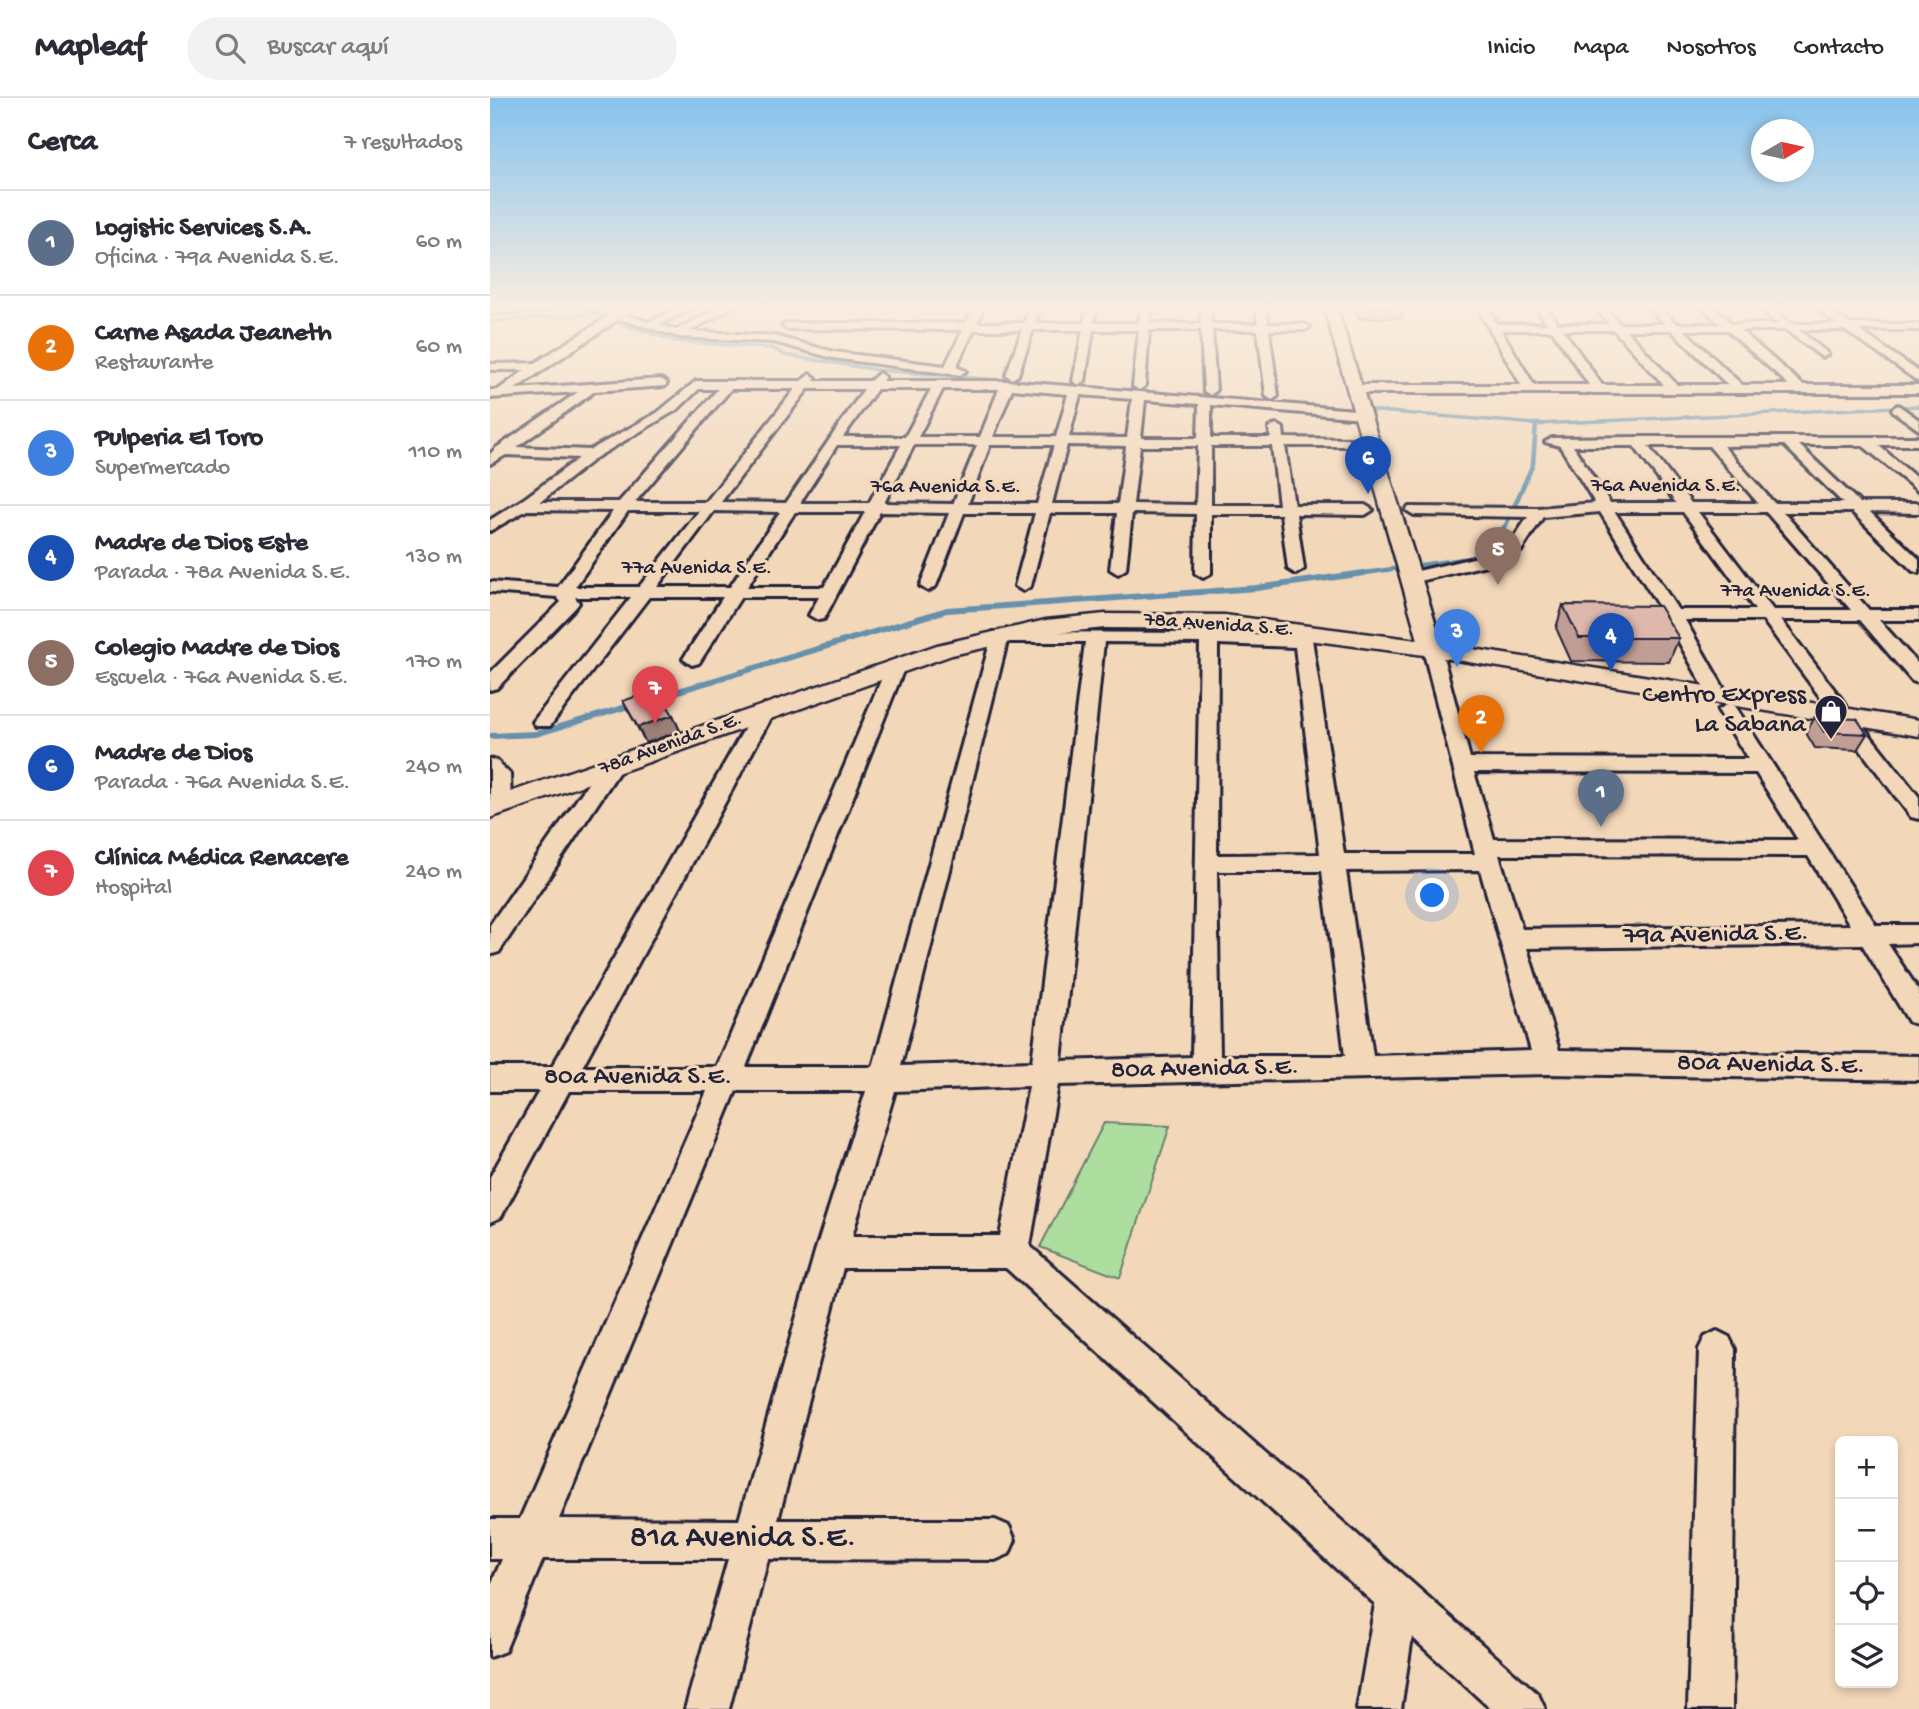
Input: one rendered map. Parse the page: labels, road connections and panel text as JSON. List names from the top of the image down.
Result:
{
  "streets": {
    "street": [
      "76a Avenida S.E.",
      "77a Avenida S.E.",
      "78a Avenida S.E.",
      "79a Avenida S.E.",
      "80a Avenida S.E.",
      "81a Avenida S.E."
    ]
  },
  "places": {
    "shop": ["Centro Express La Sabana"]
  },
  "north": "right",
  "page": {
    "header": "Mapleaf",
    "search": "Buscar aquí",
    "nav": [
      "Inicio",
      "Mapa",
      "Nosotros",
      "Contacto"
    ],
    "heading": ["Cerca", "7 resultados"],
    "list": [
      {
        "mark": "1",
        "name": "Logistic Services S.A.",
        "note": "Oficina · 79a Avenida S.E.",
        "value": "60 m"
      },
      {
        "mark": "2",
        "name": "Carne Asada Jeaneth",
        "note": "Restaurante",
        "value": "60 m"
      },
      {
        "mark": "3",
        "name": "Pulperia El Toro",
        "note": "Supermercado",
        "value": "110 m"
      },
      {
        "mark": "4",
        "name": "Madre de Dios Este",
        "note": "Parada · 78a Avenida S.E.",
        "value": "130 m"
      },
      {
        "mark": "5",
        "name": "Colegio Madre de Dios",
        "note": "Escuela · 76a Avenida S.E.",
        "value": "170 m"
      },
      {
        "mark": "6",
        "name": "Madre de Dios",
        "note": "Parada · 76a Avenida S.E.",
        "value": "240 m"
      },
      {
        "mark": "7",
        "name": "Clínica Médica Renacere",
        "note": "Hospital",
        "value": "240 m"
      }
    ],
    "pins": [
      "6",
      "5",
      "3",
      "4",
      "7",
      "2",
      "1"
    ],
    "map_buttons": ["+", "−"]
  }
}
